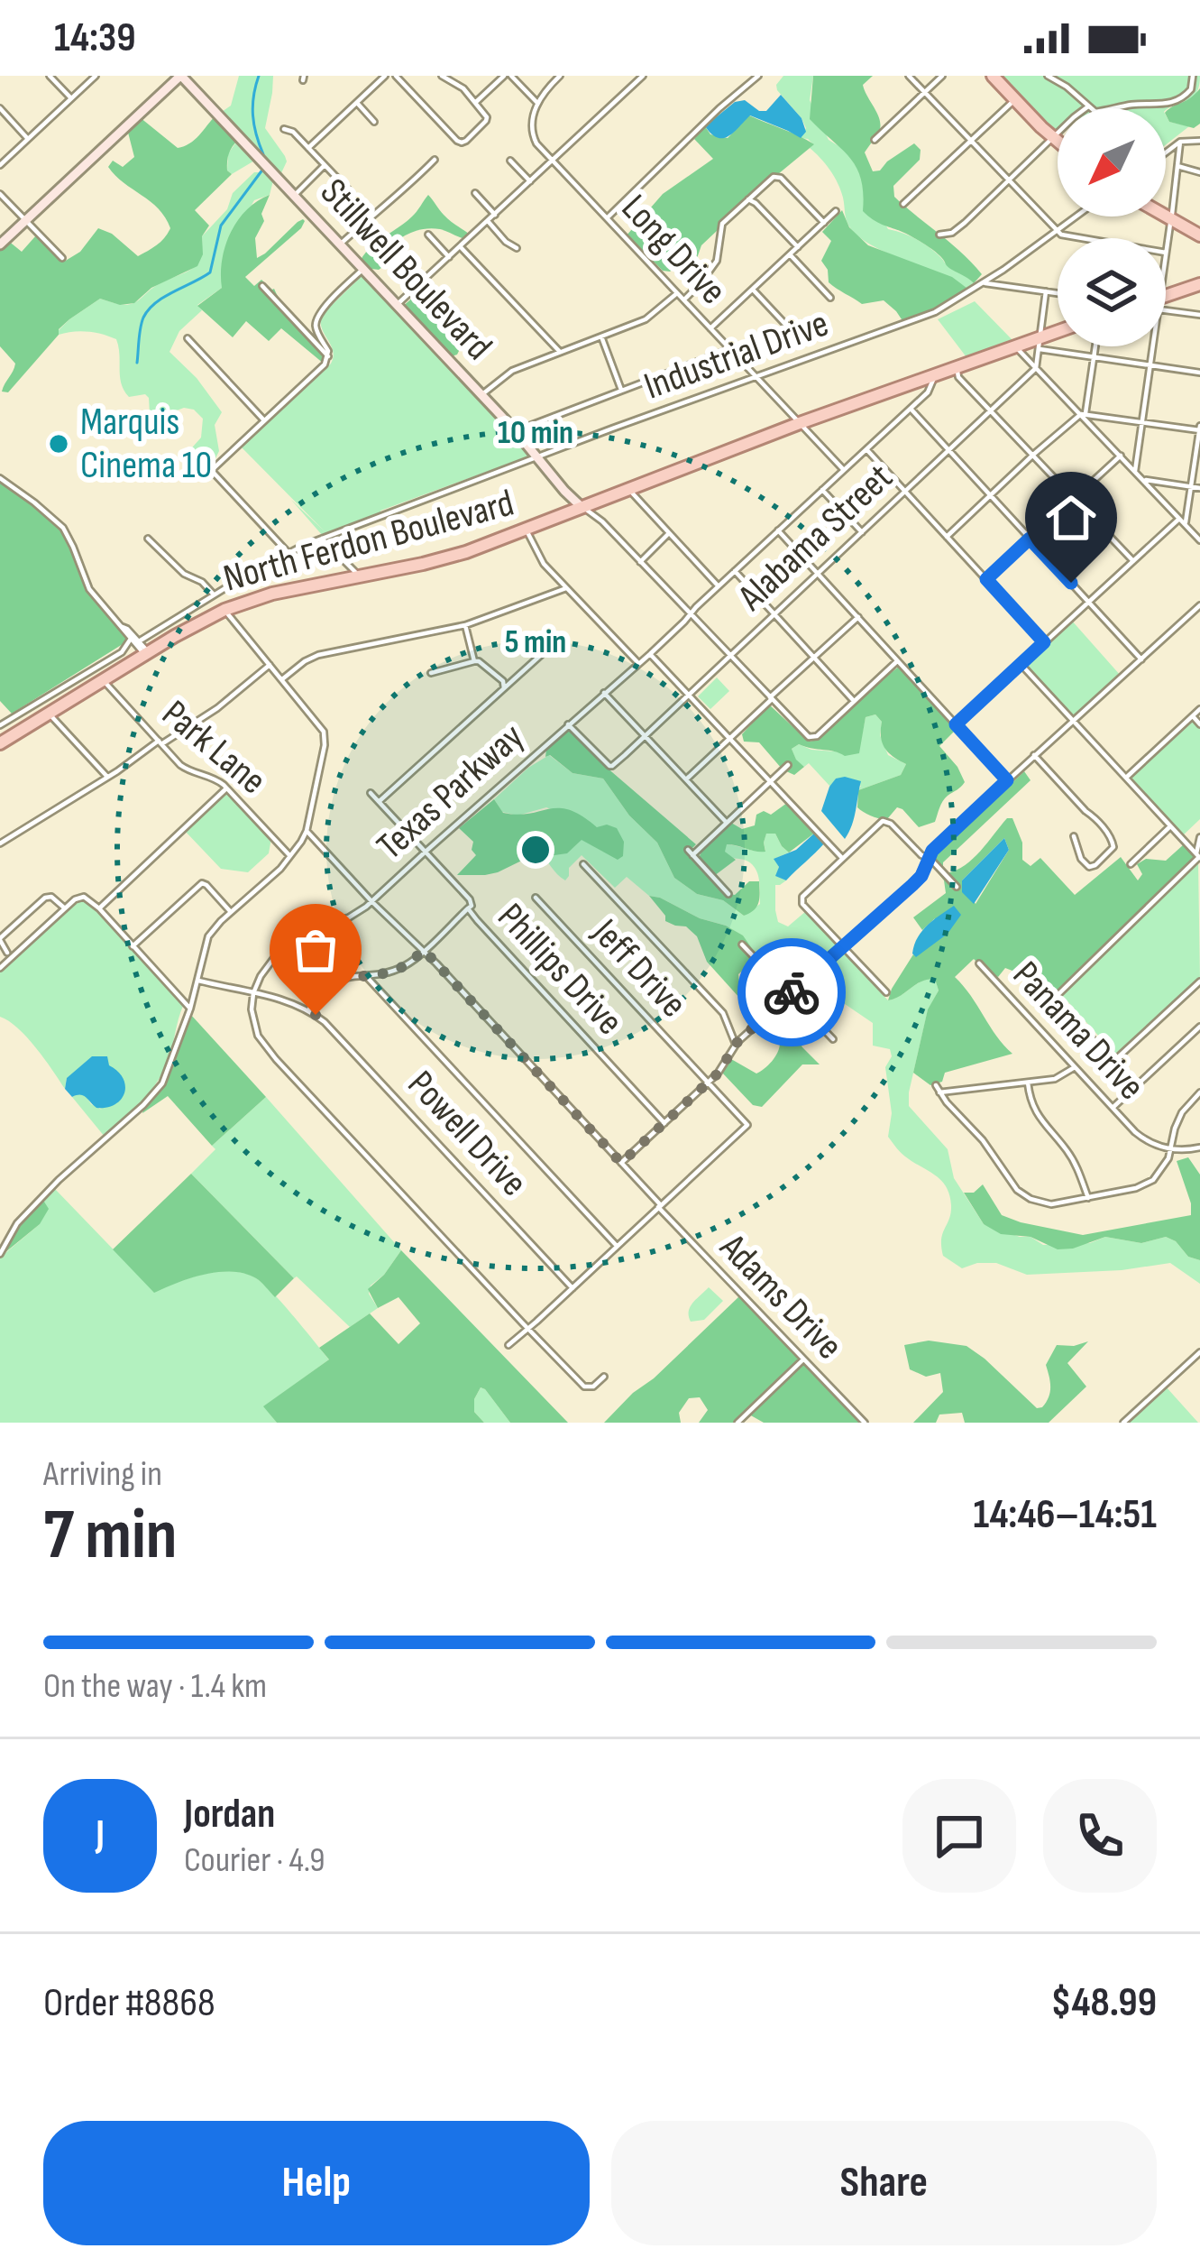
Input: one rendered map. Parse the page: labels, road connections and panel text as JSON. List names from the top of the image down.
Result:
{
  "streets": {
    "main road": ["North Ferdon Boulevard"],
    "street": [
      "Long Drive",
      "Stillwell Boulevard",
      "Industrial Drive",
      "Alabama Street",
      "Park Lane",
      "Texas Parkway",
      "Jeff Drive",
      "Phillips Drive",
      "Panama Drive",
      "Powell Drive",
      "Adams Drive"
    ]
  },
  "crossings": [
    ["Long Drive", "Industrial Drive"],
    ["Long Drive", "North Ferdon Boulevard"],
    ["Long Drive", "Texas Parkway"],
    ["Stillwell Boulevard", "Industrial Drive"],
    ["Stillwell Boulevard", "North Ferdon Boulevard"],
    ["Alabama Street", "Texas Parkway"],
    ["North Ferdon Boulevard", "Park Lane"],
    ["North Ferdon Boulevard", "Texas Parkway"],
    ["Texas Parkway", "Phillips Drive"],
    ["Texas Parkway", "Powell Drive"],
    ["Texas Parkway", "Adams Drive"],
    ["Jeff Drive", "Adams Drive"]
  ],
  "places": ["Marquis Cinema 10"],
  "north": "bottom left",
  "page": {
    "status": "14:39",
    "heading": ["7 min", "Arriving in", "14:46–14:51"],
    "panel": [
      "Jordan",
      "Courier · 4.9",
      "Order #8868",
      "$48.99"
    ],
    "bar": "On the way · 1.4 km",
    "round": "J",
    "buttons": ["Help", "Share"]
  },
  "rings": ["10 min", "5 min"]
}
